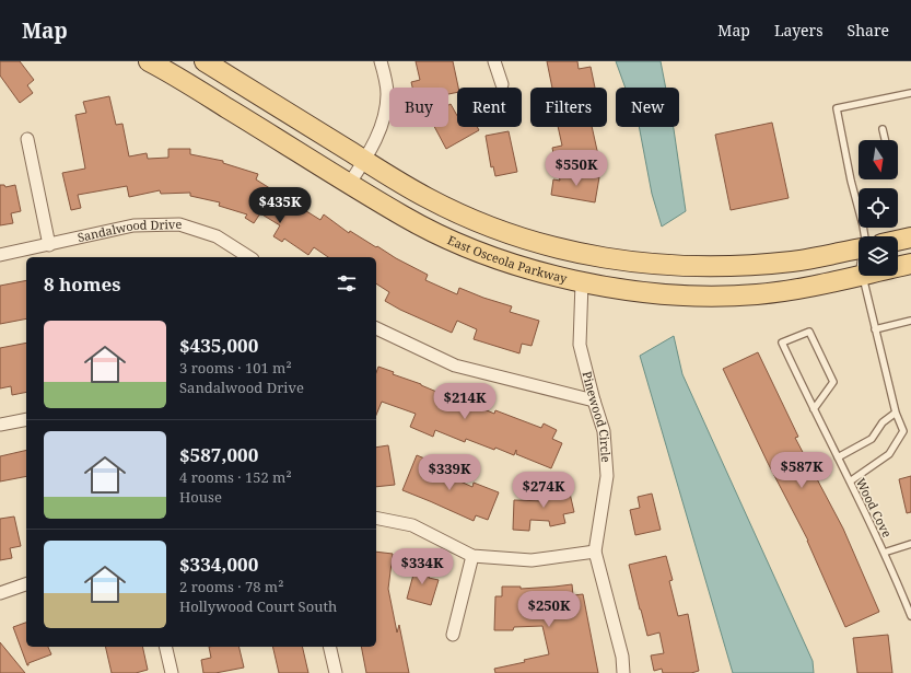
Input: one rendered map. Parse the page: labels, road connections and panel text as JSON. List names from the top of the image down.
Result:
{
  "streets": {
    "main road": ["East Osceola Parkway"],
    "street": ["Sandalwood Drive", "Pinewood Circle"],
    "lane": ["Wood Cove"]
  },
  "crossings": [
    ["East Osceola Parkway", "Pinewood Circle"]
  ],
  "north": "bottom",
  "page": {
    "header": "Map",
    "nav": ["Map", "Layers", "Share"],
    "chip": [
      "Buy",
      "Rent",
      "Filters",
      "New"
    ],
    "price": [
      "$550K",
      "$435K",
      "$214K",
      "$587K",
      "$339K",
      "$274K",
      "$334K",
      "$250K"
    ],
    "heading": "8 homes",
    "list": [
      {
        "name": "$435,000",
        "note": "3 rooms · 101 m² · Sandalwood Drive"
      },
      {
        "name": "$587,000",
        "note": "4 rooms · 152 m² · House"
      },
      {
        "name": "$334,000",
        "note": "2 rooms · 78 m² · Hollywood Court South"
      }
    ]
  }
}
